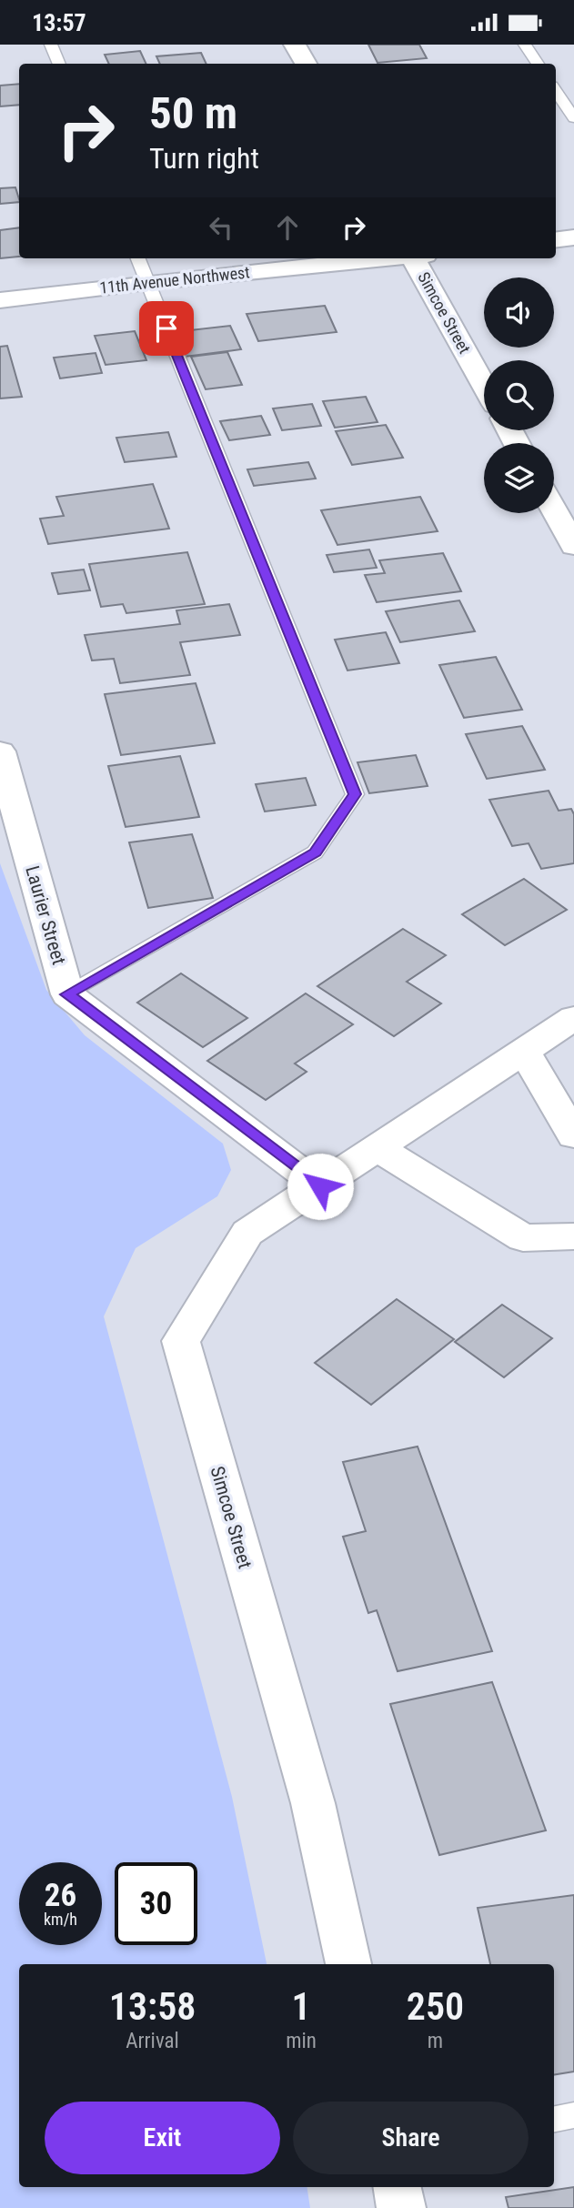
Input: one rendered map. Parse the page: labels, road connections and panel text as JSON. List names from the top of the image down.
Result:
{
  "streets": {
    "street": ["11th Avenue Northwest", "Simcoe Street", "Laurier Street"]
  },
  "page": {
    "status": "13:57",
    "turn": ["50 m", "Turn right"],
    "speed": "26 km/h",
    "limit": "30",
    "eta": [
      "13:58",
      "Arrival",
      "1",
      "min",
      "250",
      "m"
    ],
    "buttons": ["Exit", "Share"]
  }
}
